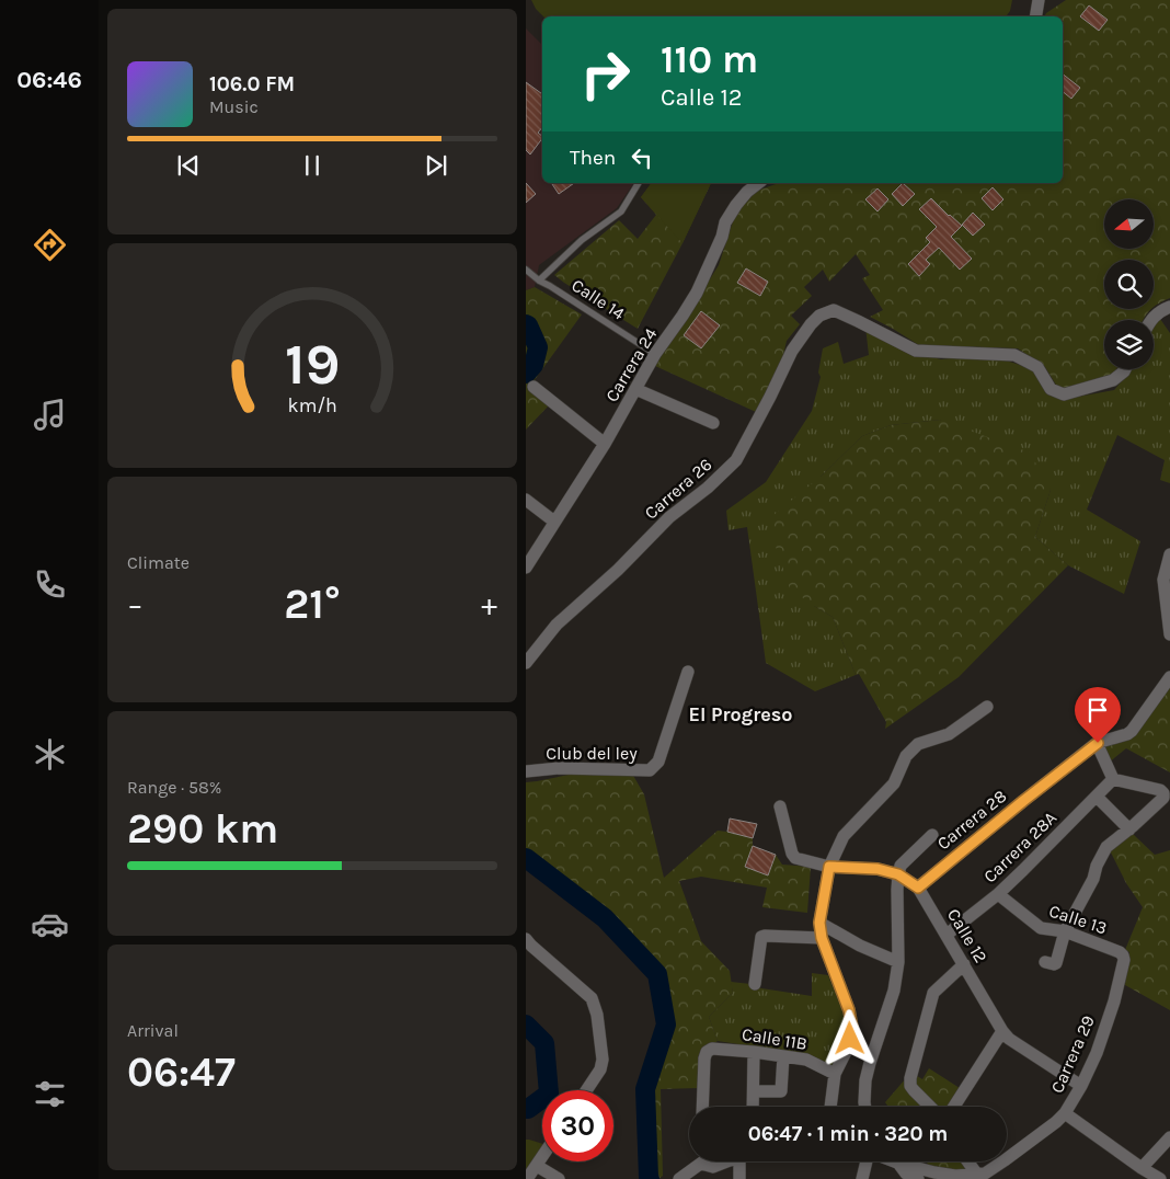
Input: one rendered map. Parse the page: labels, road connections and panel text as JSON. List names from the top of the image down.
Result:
{
  "streets": {
    "street": [
      "Carrera 24",
      "Carrera 26",
      "Club del ley",
      "Carrera 28",
      "Carrera 28A",
      "Calle 13",
      "Calle 12",
      "Calle 11B",
      "Carrera 29"
    ],
    "lane": ["Calle 14"]
  },
  "crossings": [
    ["Calle 14", "Carrera 24"],
    ["Carrera 28", "Calle 12"],
    ["Carrera 28A", "Calle 13"],
    ["Carrera 28A", "Calle 12"],
    ["Calle 13", "Carrera 29"],
    ["Calle 12", "Carrera 29"]
  ],
  "districts": ["El Progreso"],
  "north": "left",
  "page": {
    "tabs": "06:46",
    "turn": ["110 m", "Calle 12"],
    "song": ["106.0 FM", "Music"],
    "then": "Then",
    "tile": [
      "Climate",
      ["Range · 58%", "290 km"],
      ["Arrival", "06:47"]
    ],
    "heat": ["−", "21°", "+"],
    "limit": "30",
    "trip": "06:47 · 1 min · 320 m",
    "gauge": ["19", "km/h"]
  }
}
